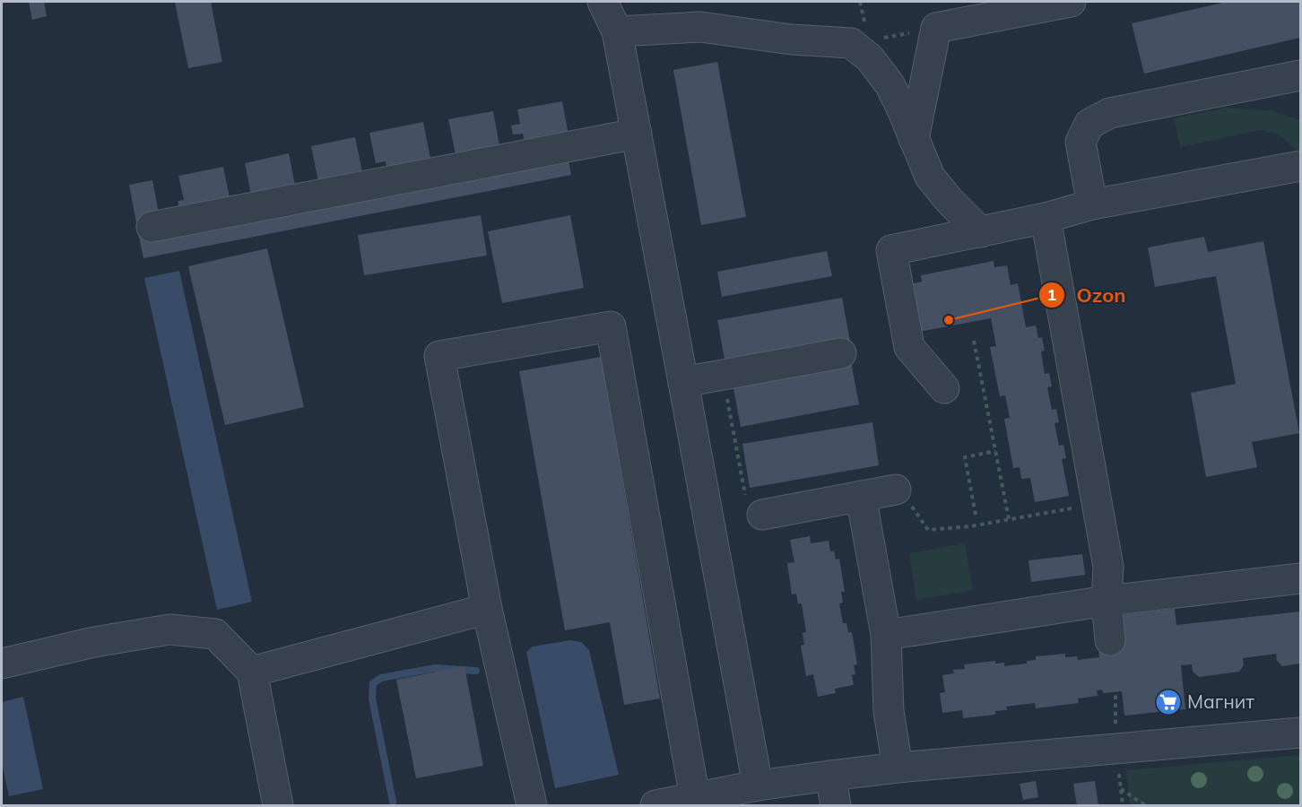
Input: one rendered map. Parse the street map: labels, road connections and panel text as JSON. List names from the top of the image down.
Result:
{
  "places": {
    "other": ["Ozon"],
    "supermarket": ["Магнит"]
  }
}
